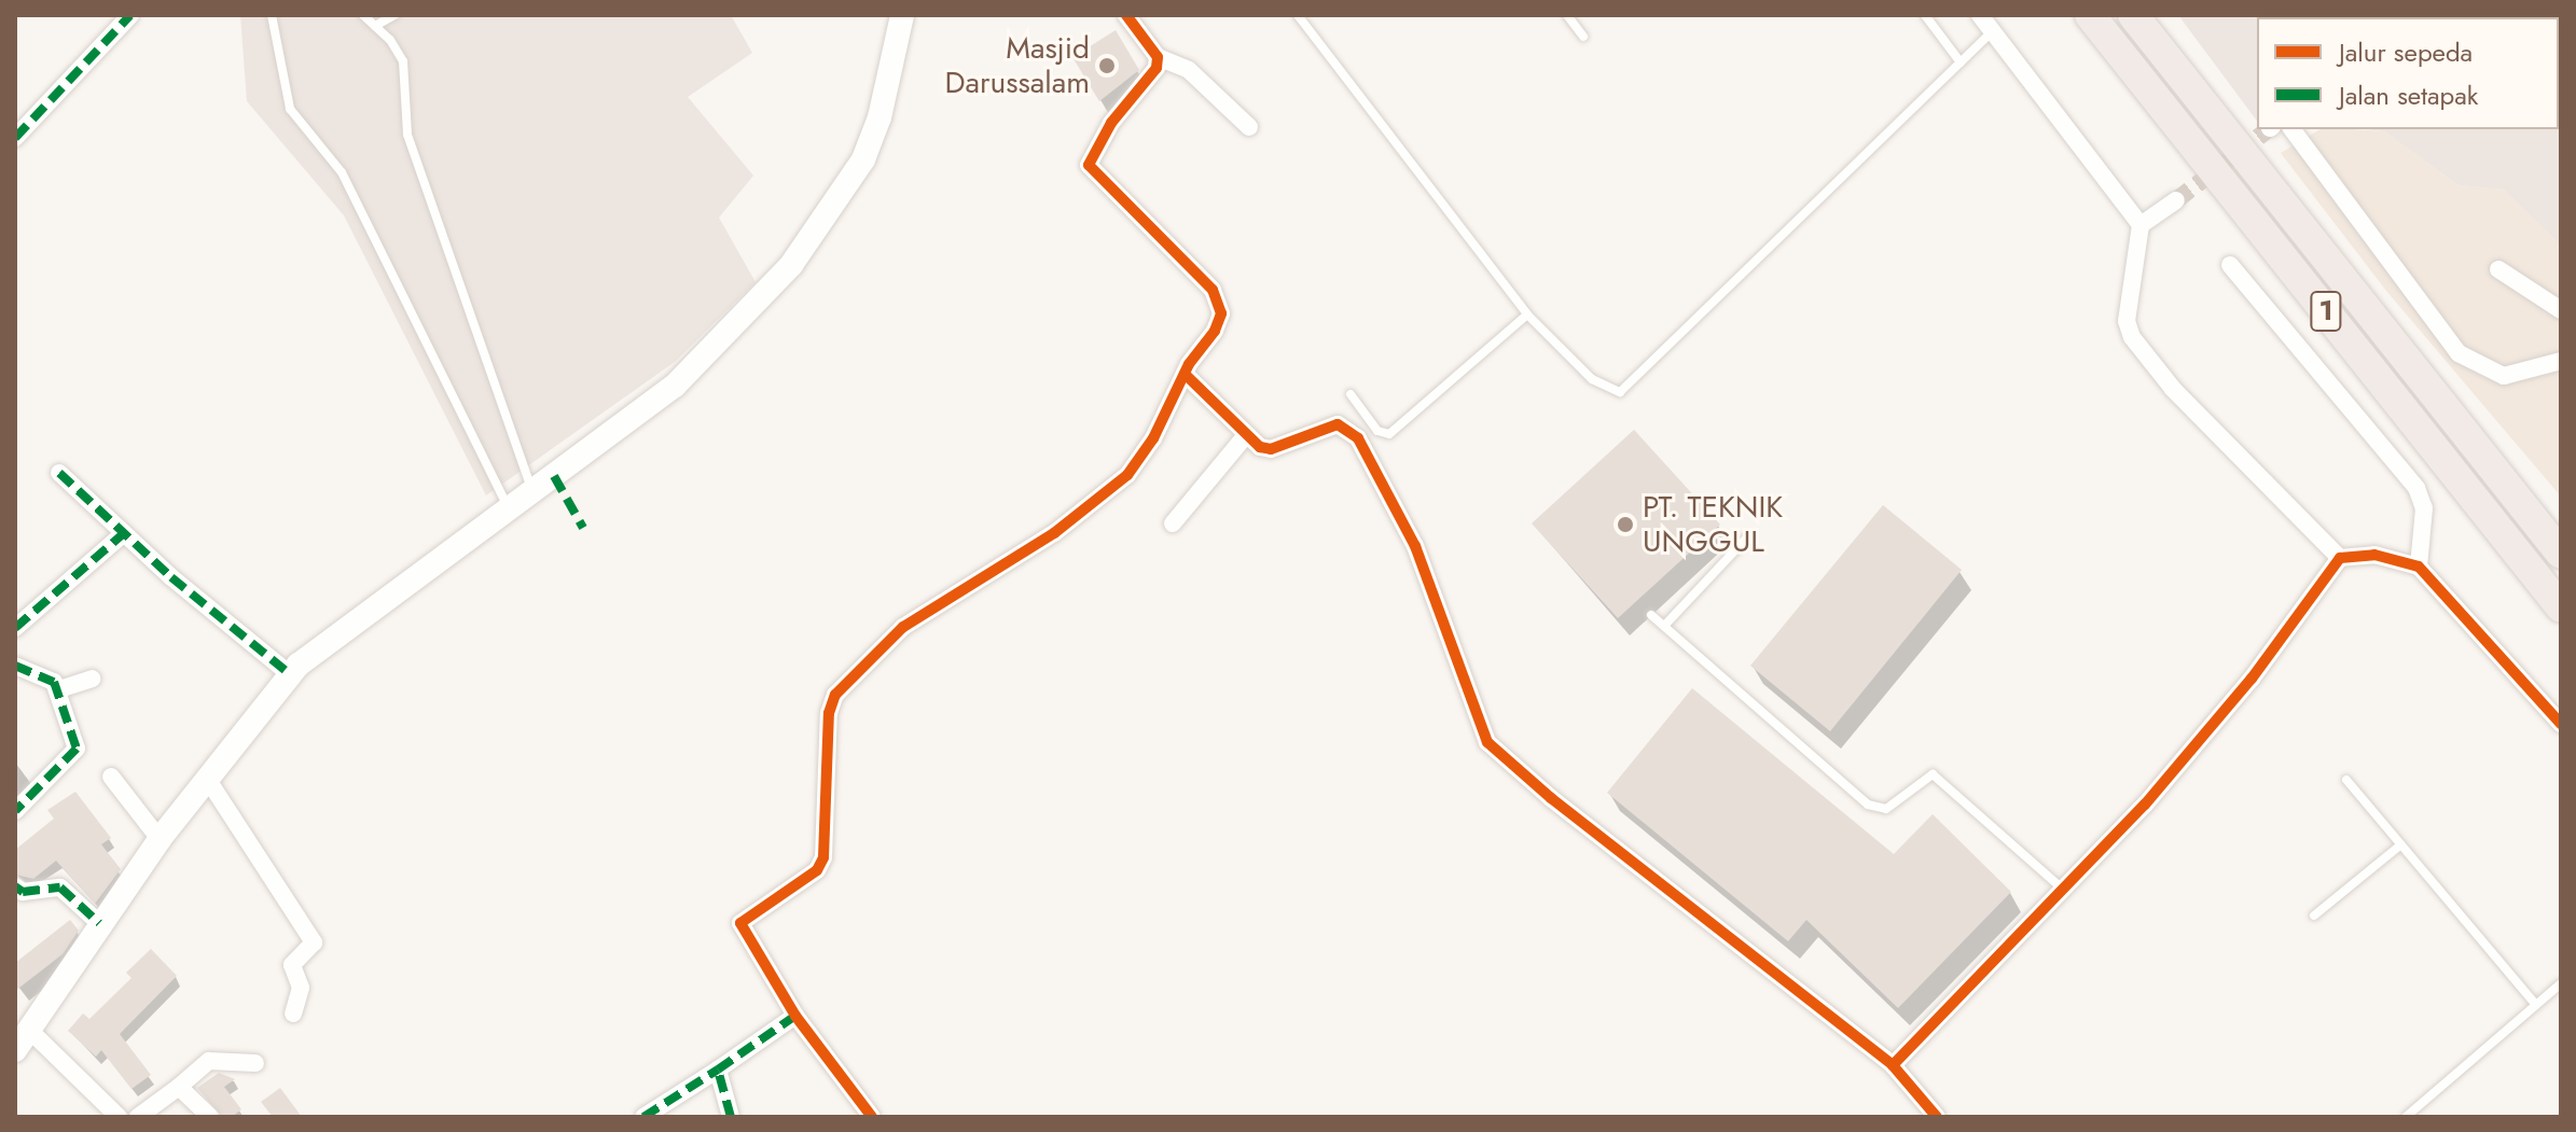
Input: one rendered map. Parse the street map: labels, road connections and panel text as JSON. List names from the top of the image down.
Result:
{
  "streets": {
    "highway": ["1"]
  },
  "places": ["Masjid Darussalam", "PT. TEKNIK UNGGUL"],
  "legend": ["Jalur sepeda", "Jalan setapak"]
}
